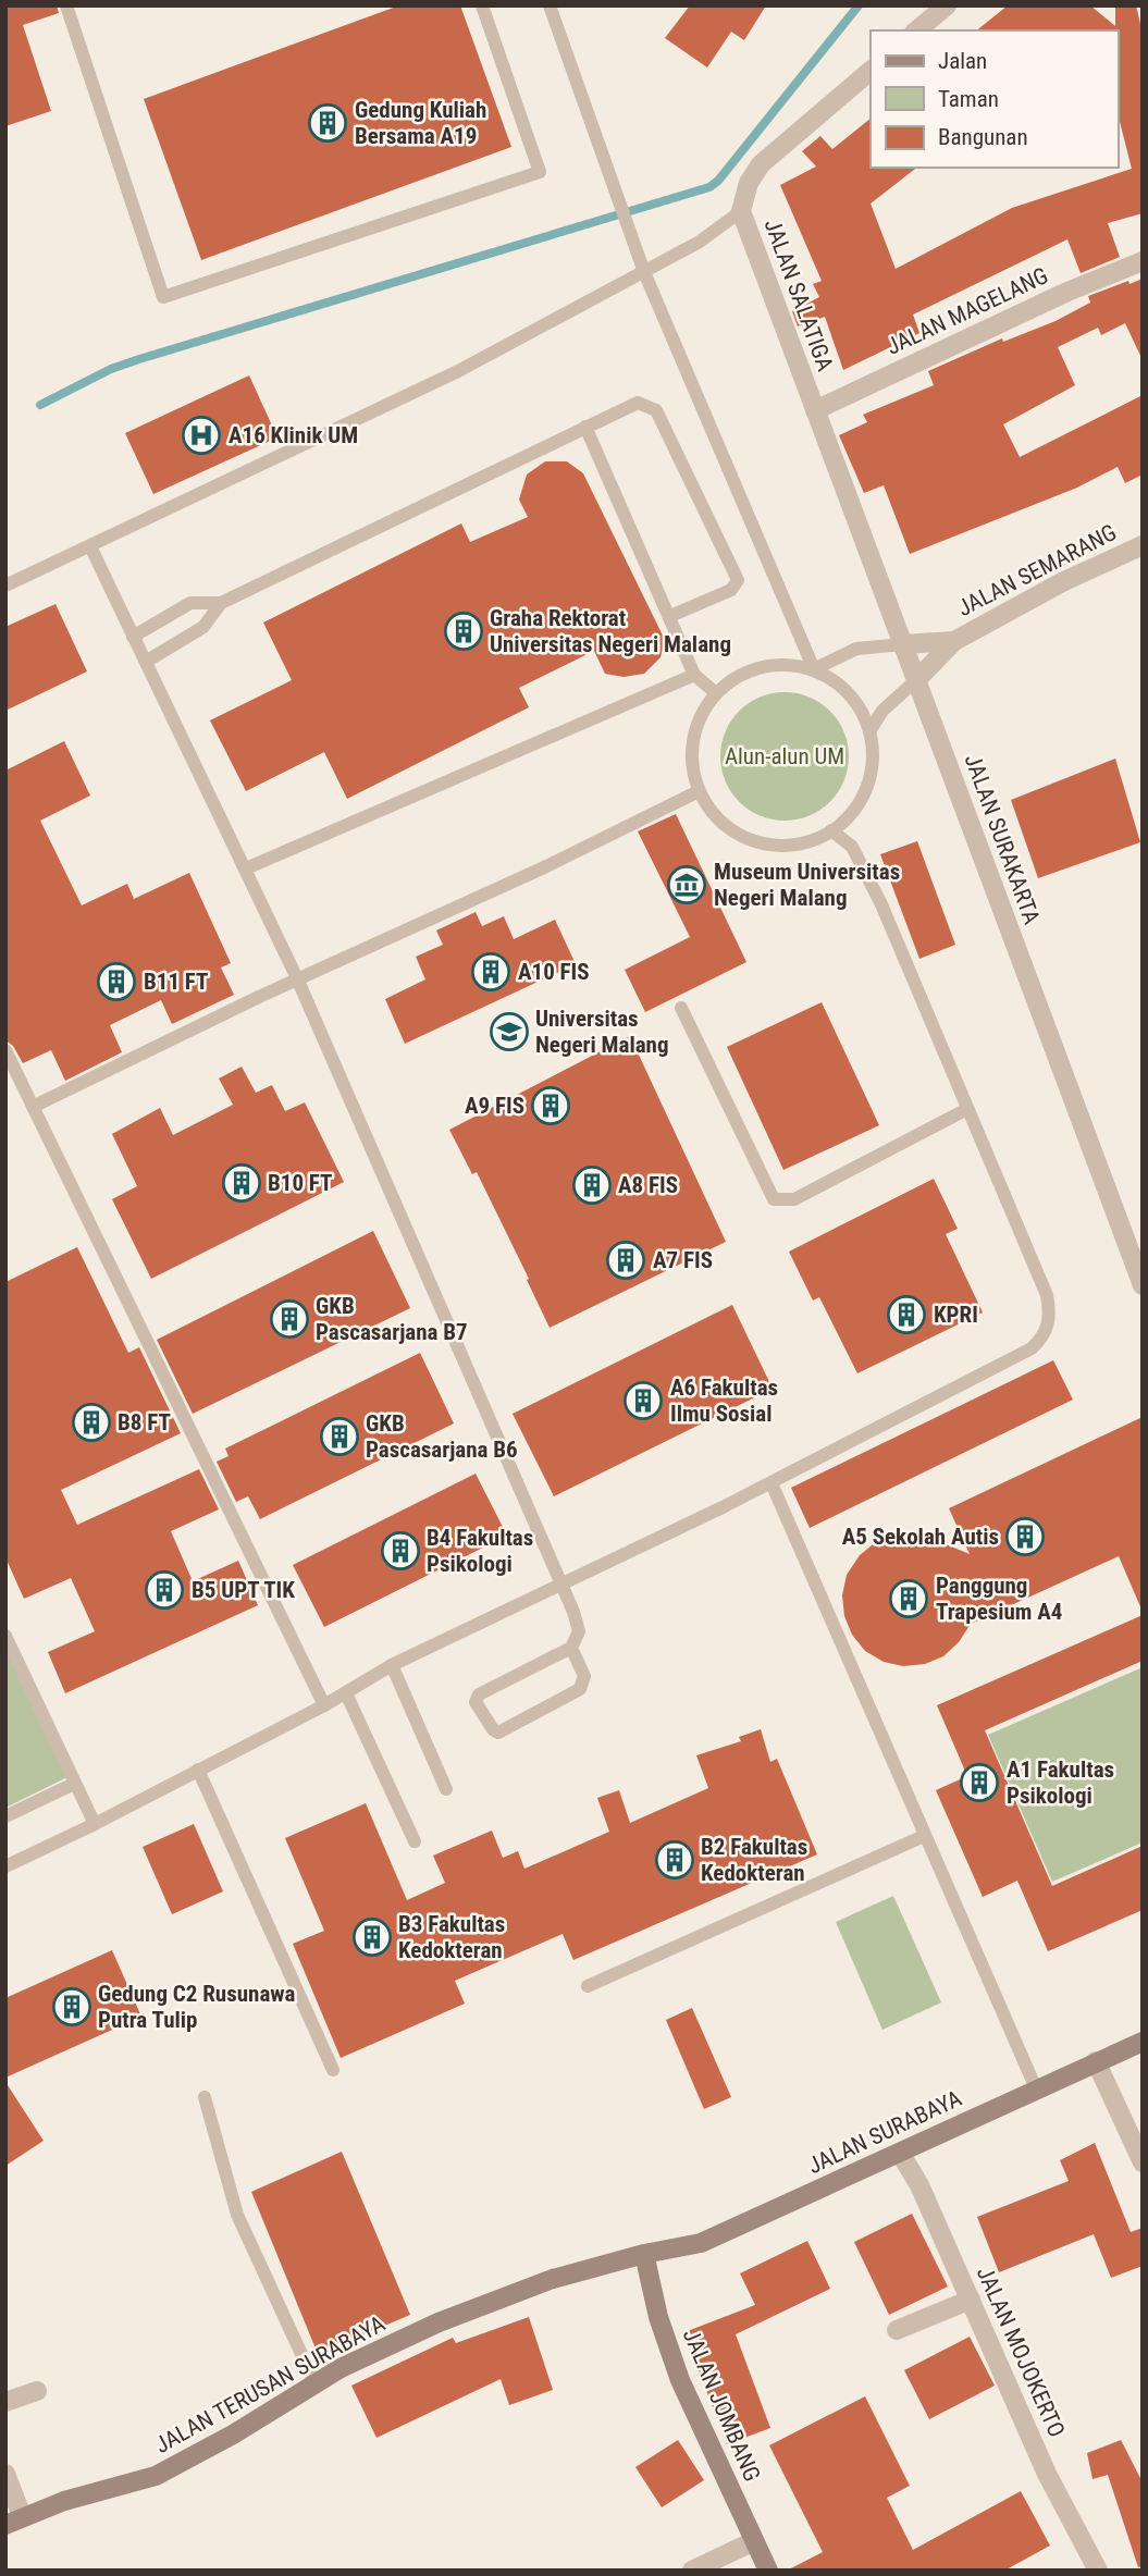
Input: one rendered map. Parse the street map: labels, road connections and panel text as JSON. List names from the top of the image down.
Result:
{
  "streets": {
    "main road": ["JALAN SURABAYA", "JALAN TERUSAN SURABAYA", "JALAN JOMBANG"],
    "street": [
      "JALAN SALATIGA",
      "JALAN MAGELANG",
      "JALAN SEMARANG",
      "JALAN SURAKARTA",
      "JALAN MOJOKERTO"
    ]
  },
  "crossings": [
    ["JALAN SALATIGA", "JALAN MAGELANG"],
    ["JALAN SALATIGA", "JALAN SURAKARTA"],
    ["JALAN MAGELANG", "JALAN SURAKARTA"],
    ["JALAN SEMARANG", "JALAN SURAKARTA"],
    ["JALAN SURABAYA", "JALAN MOJOKERTO"],
    ["JALAN SURABAYA", "JALAN TERUSAN SURABAYA"],
    ["JALAN SURABAYA", "JALAN JOMBANG"],
    ["JALAN TERUSAN SURABAYA", "JALAN JOMBANG"]
  ],
  "parks": ["Alun-alun UM"],
  "places": {
    "building": [
      "Gedung Kuliah Bersama A19",
      "Graha Rektorat Universitas Negeri Malang",
      "A10 FIS",
      "B11 FT",
      "A9 FIS",
      "B10 FT",
      "A8 FIS",
      "A7 FIS",
      "KPRI",
      "GKB Pascasarjana B7",
      "A6 Fakultas Ilmu Sosial",
      "B8 FT",
      "GKB Pascasarjana B6",
      "A5 Sekolah Autis",
      "B4 Fakultas Psikologi",
      "B5 UPT TIK",
      "Panggung Trapesium A4",
      "A1 Fakultas Psikologi",
      "B2 Fakultas Kedokteran",
      "B3 Fakultas Kedokteran",
      "Gedung C2 Rusunawa Putra Tulip"
    ],
    "hospital": ["A16 Klinik UM"],
    "museum": ["Museum Universitas Negeri Malang"],
    "school or university": ["Universitas Negeri Malang"]
  },
  "legend": ["Jalan", "Taman", "Bangunan"]
}
